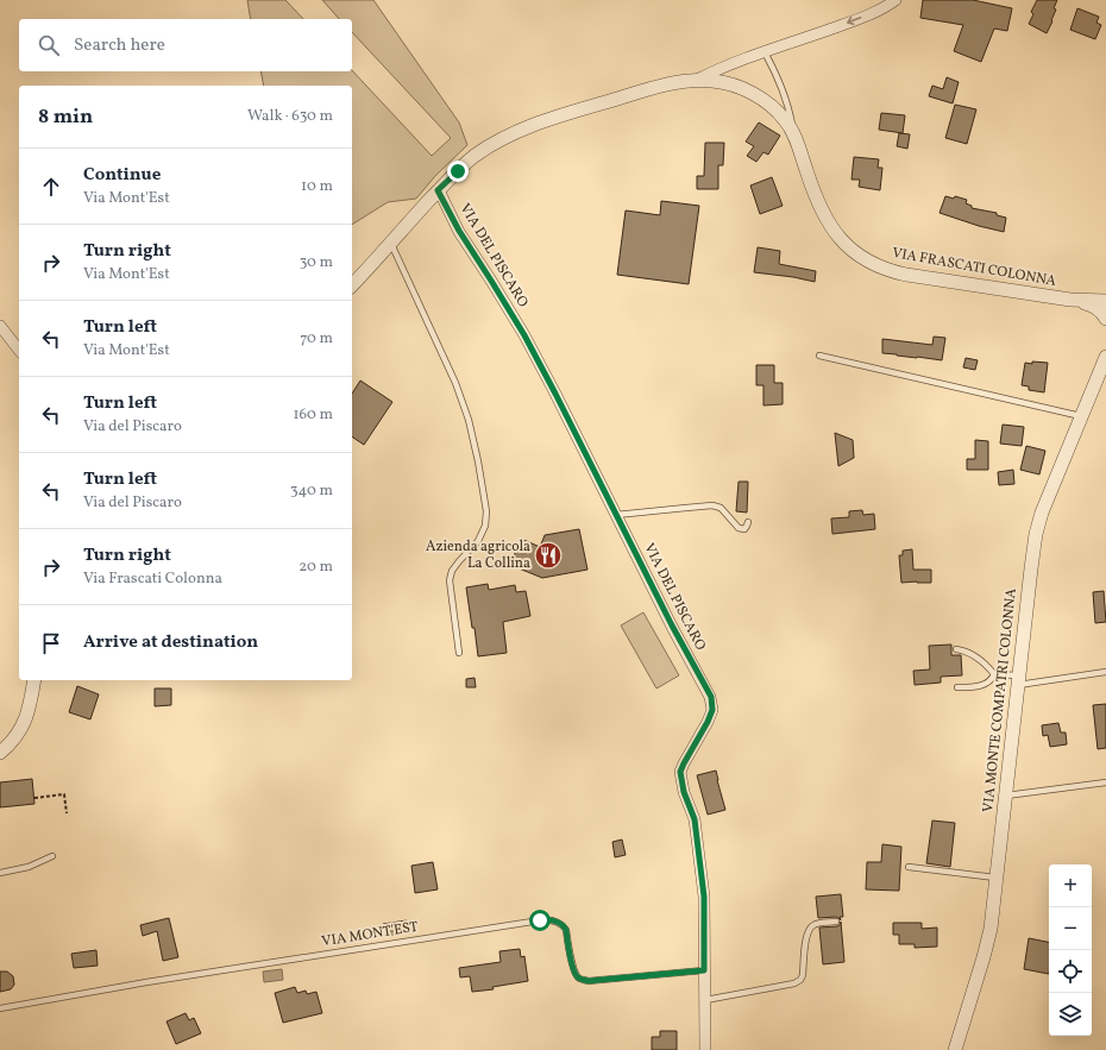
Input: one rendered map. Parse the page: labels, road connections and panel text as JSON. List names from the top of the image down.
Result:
{
  "streets": {
    "street": ["VIA DEL PISCARO", "VIA FRASCATI COLONNA", "VIA MONTE COMPATRI COLONNA"],
    "lane": ["VIA MONT'EST"]
  },
  "crossings": [
    ["VIA DEL PISCARO", "VIA FRASCATI COLONNA"],
    ["VIA DEL PISCARO", "VIA MONT'EST"]
  ],
  "places": {
    "restaurant": ["Azienda agricola La Collina"]
  },
  "page": {
    "search": "Search here",
    "heading": ["8 min", "Walk · 630 m"],
    "list": [
      ["Continue", "Via Mont'Est", "10 m"],
      ["Turn right", "Via Mont'Est", "30 m"],
      ["Turn left", "Via Mont'Est", "70 m"],
      ["Turn left", "Via del Piscaro", "160 m"],
      ["Turn left", "Via del Piscaro", "340 m"],
      ["Turn right", "Via Frascati Colonna", "20 m"],
      "Arrive at destination"
    ],
    "map_buttons": ["+", "−"]
  }
}
